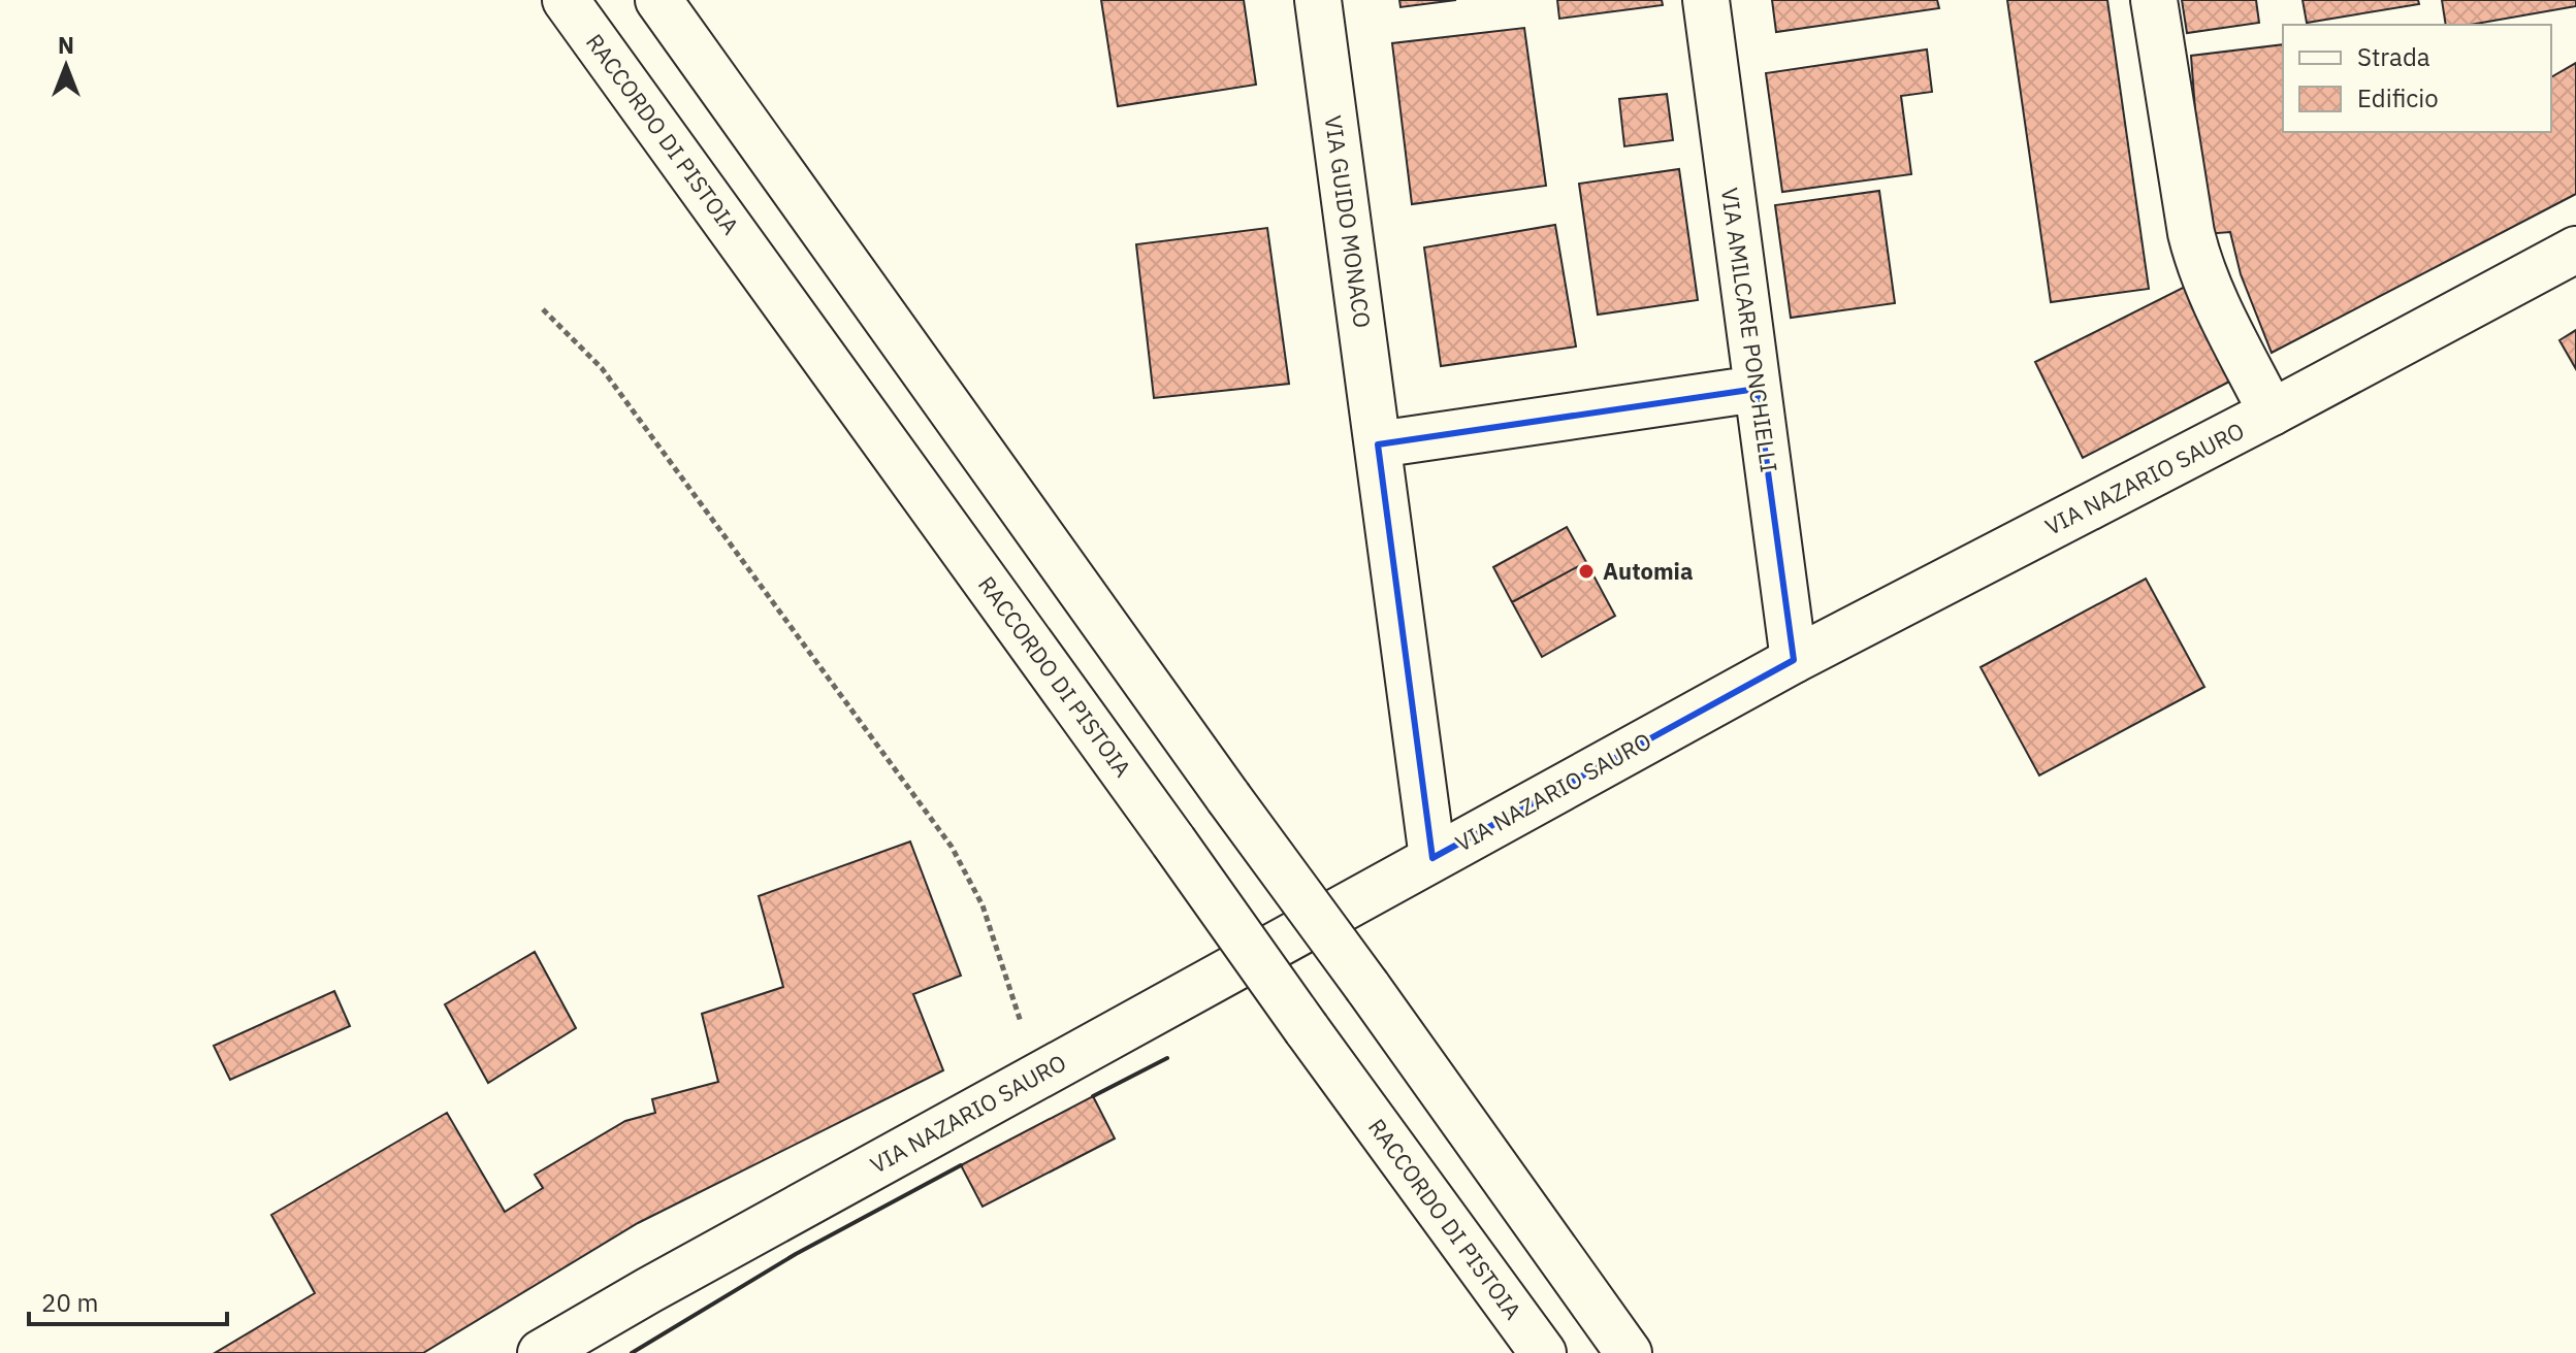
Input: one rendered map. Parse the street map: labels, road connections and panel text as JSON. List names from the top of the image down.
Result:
{
  "streets": {
    "main road": [
      "RACCORDO DI PISTOIA",
      "VIA GUIDO MONACO",
      "VIA AMILCARE PONCHIELLI",
      "VIA NAZARIO SAURO"
    ]
  },
  "crossings": [
    ["VIA GUIDO MONACO", "VIA NAZARIO SAURO"],
    ["VIA AMILCARE PONCHIELLI", "VIA NAZARIO SAURO"]
  ],
  "places": ["Automia"],
  "legend": ["Strada", "Edificio"],
  "scale_bar": "20 m",
  "north": "top"
}
